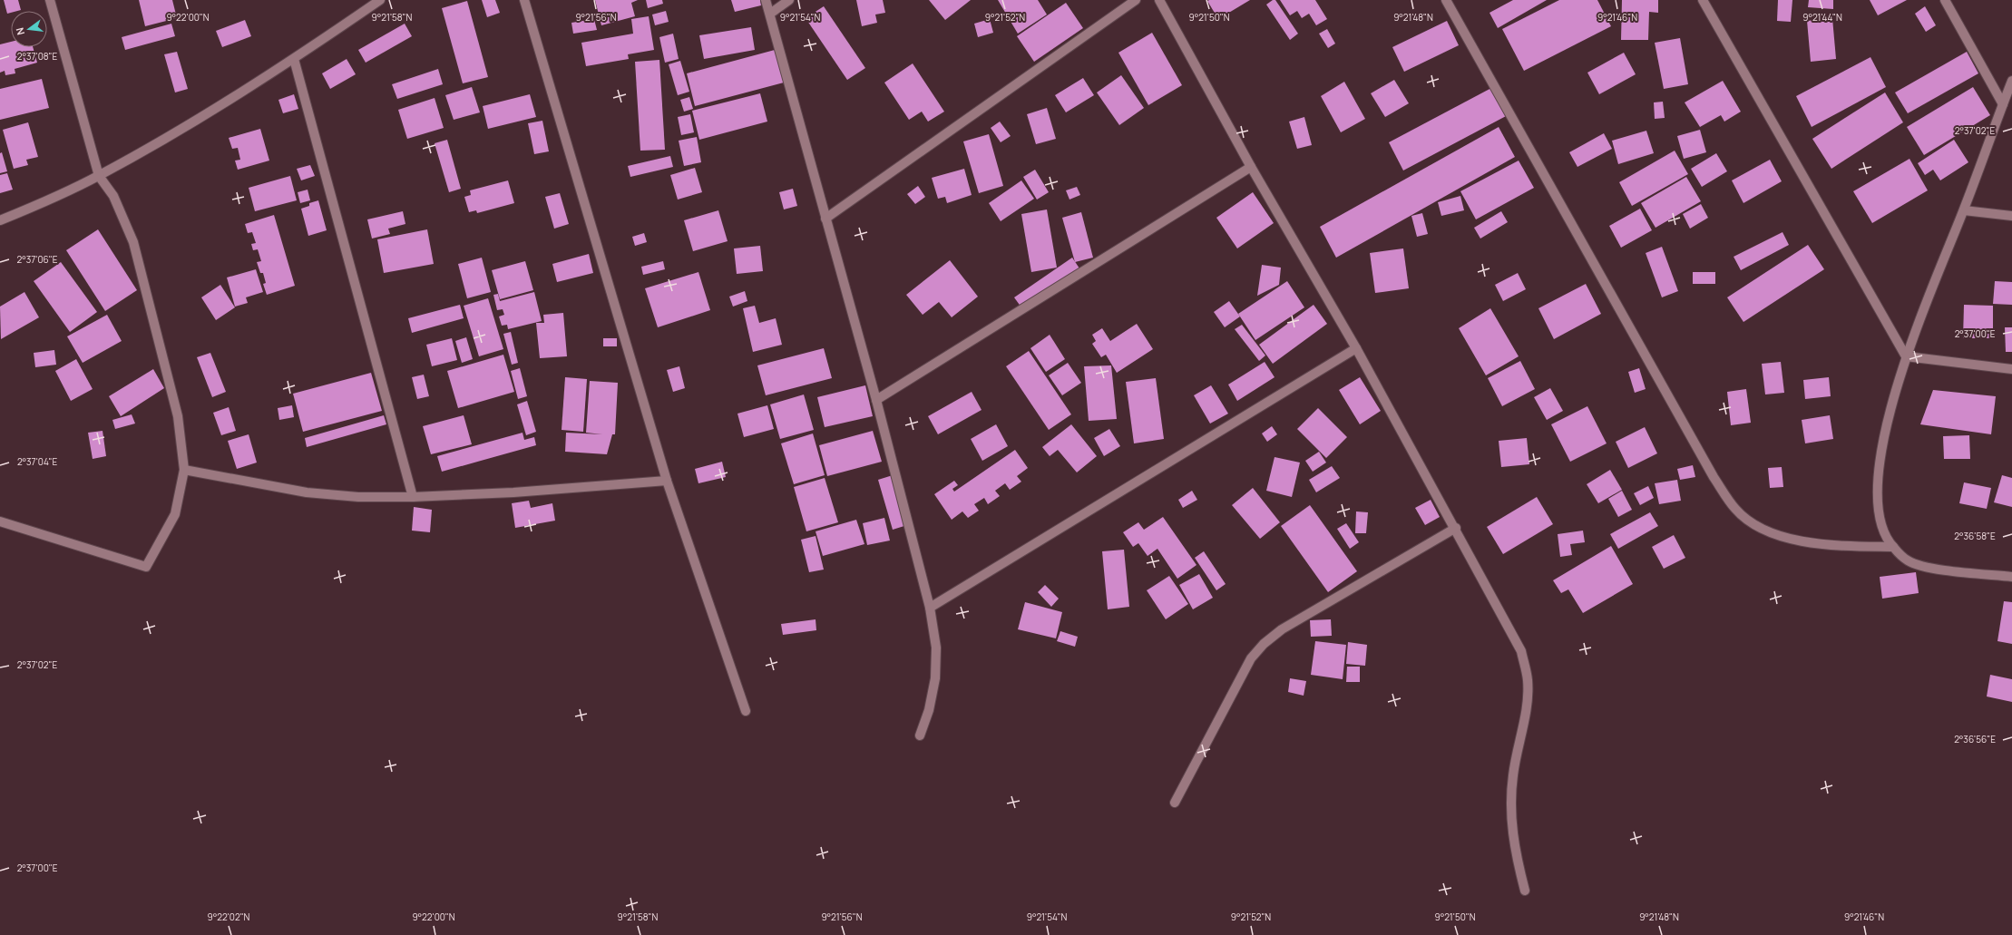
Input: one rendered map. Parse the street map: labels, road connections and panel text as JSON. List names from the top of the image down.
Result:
{
  "north": "left",
  "coordinates": [
    "9°22'00\"N",
    "9°21'58\"N",
    "9°21'56\"N",
    "9°21'54\"N",
    "9°21'50\"N",
    "9°21'48\"N",
    "9°21'46\"N",
    "9°21'44\"N",
    "9°21'52\"N",
    "2°37'08\"E",
    "2°37'02\"E",
    "2°37'06\"E",
    "2°37'00\"E",
    "2°37'04\"E",
    "2°36'58\"E",
    "2°36'56\"E",
    "9°22'02\"N"
  ]
}
